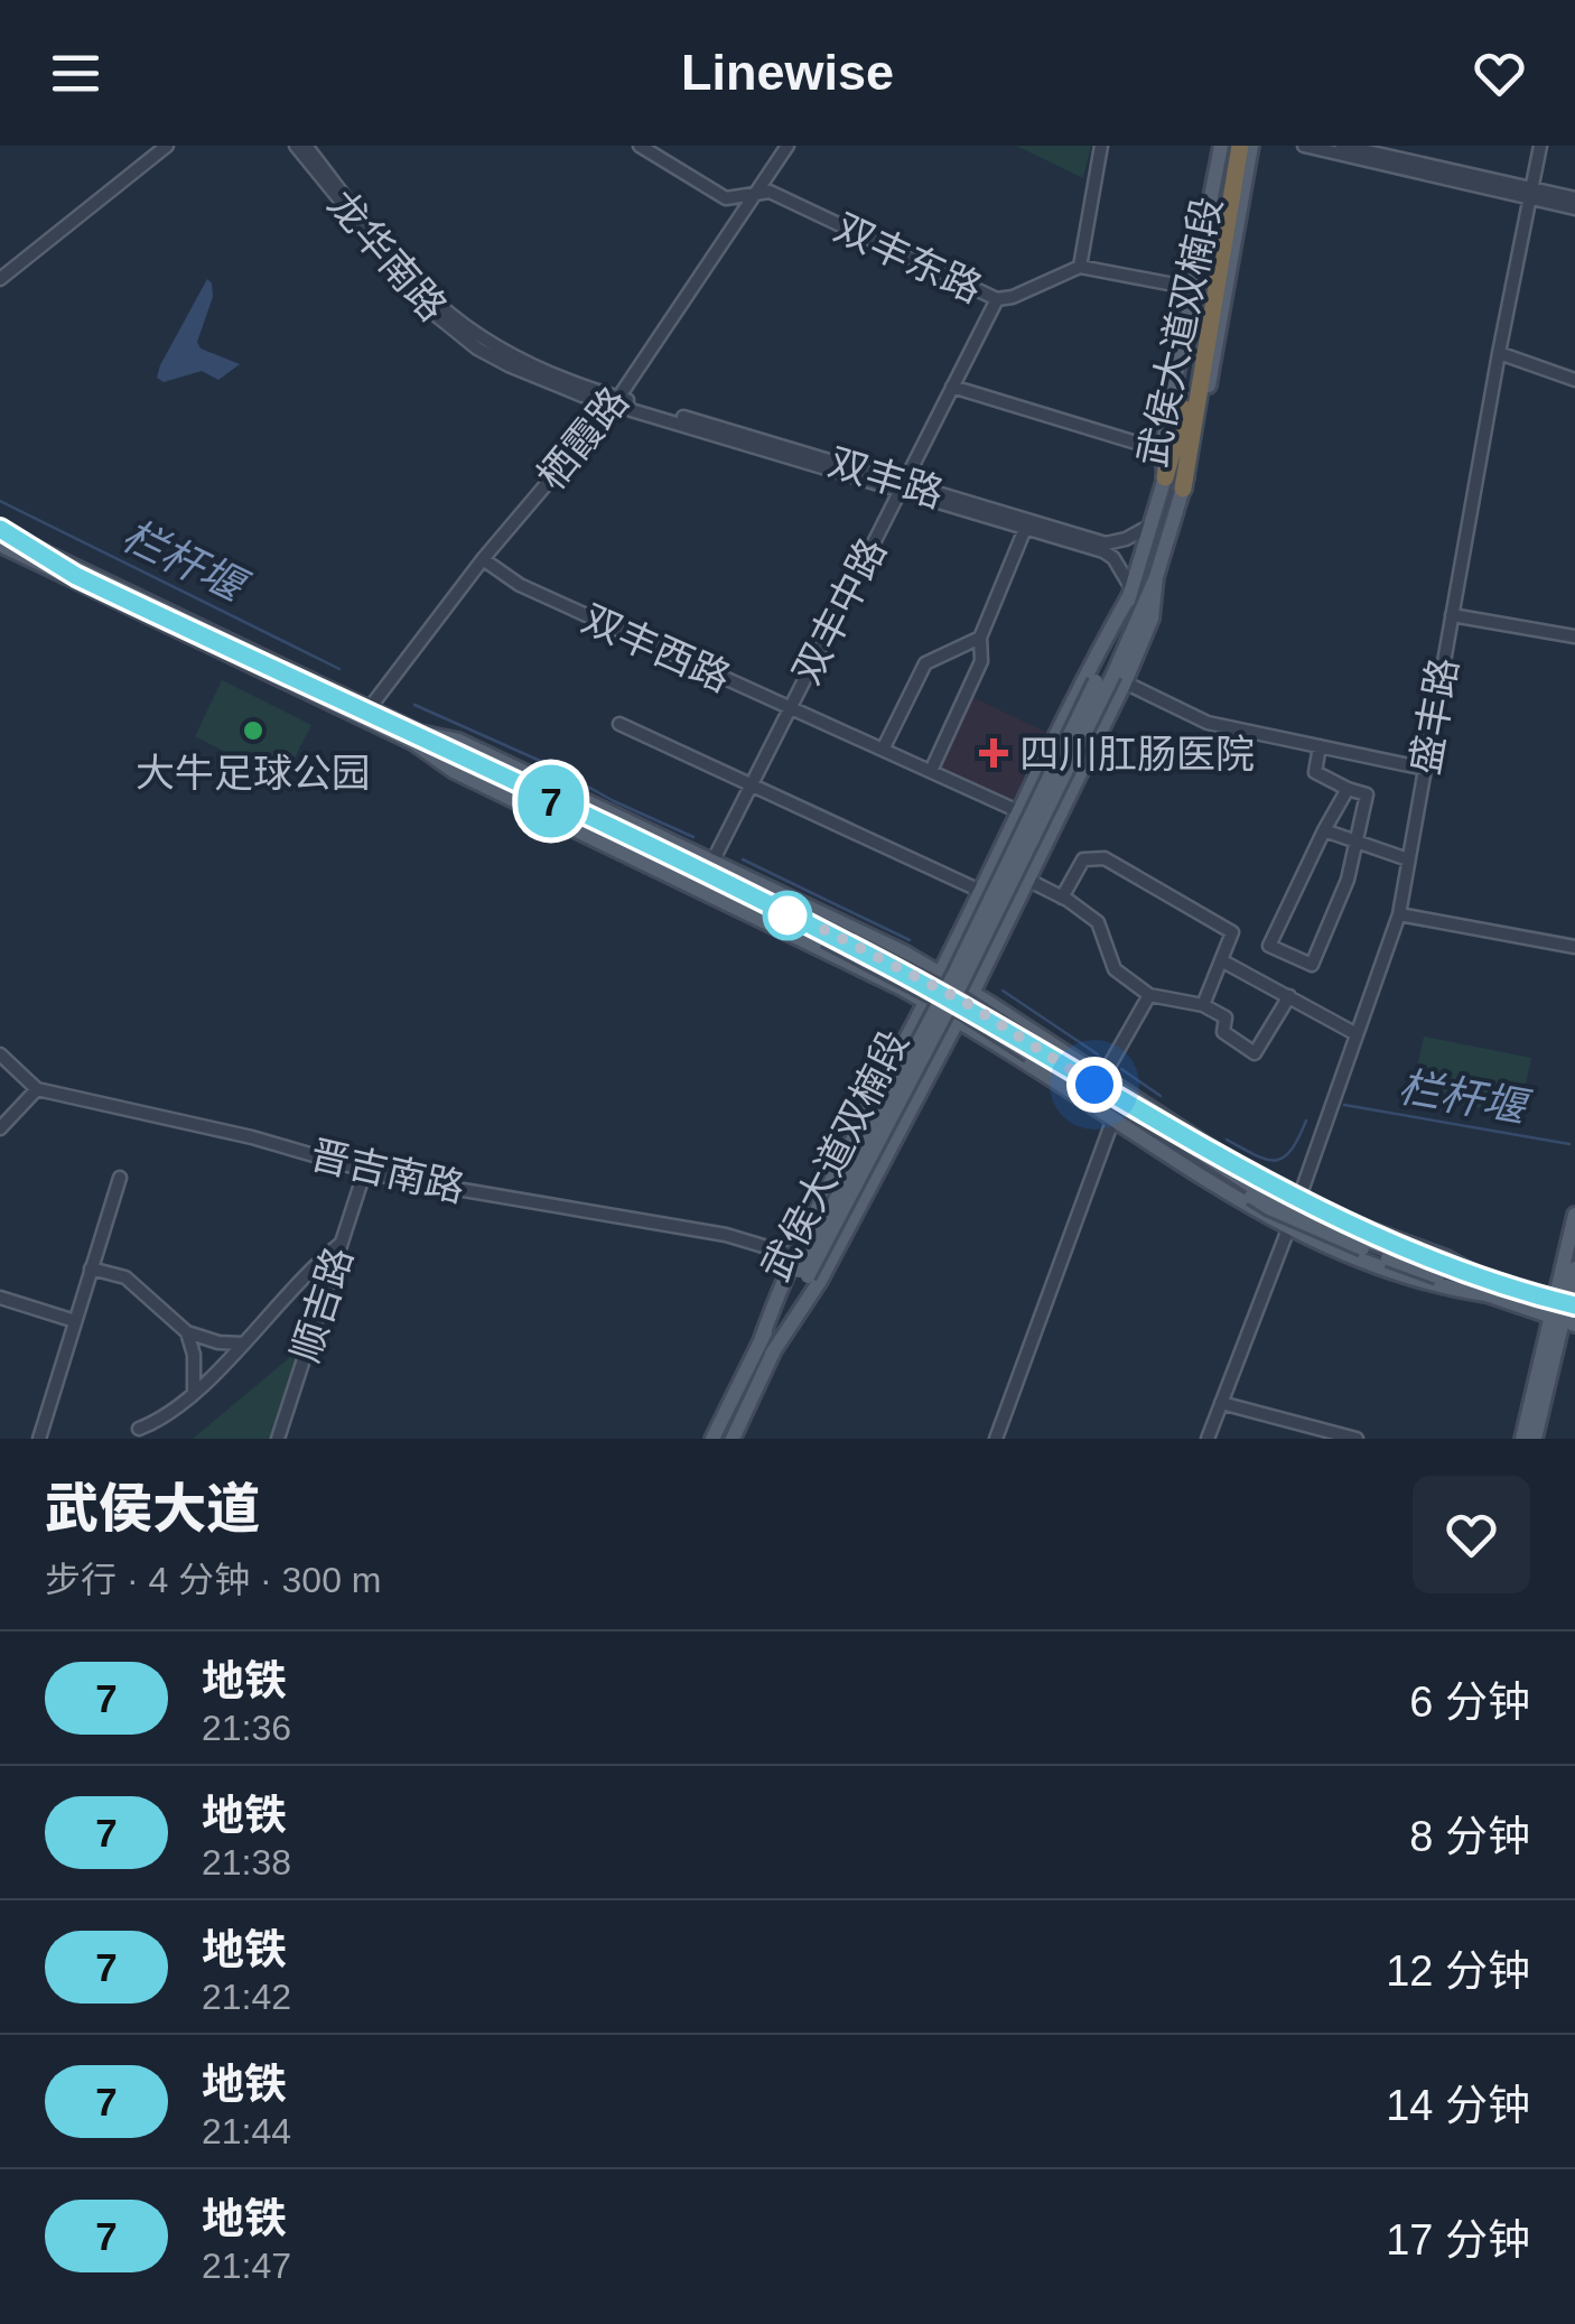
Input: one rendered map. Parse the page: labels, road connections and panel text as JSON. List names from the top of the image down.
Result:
{
  "streets": {
    "main road": ["武侯大道双楠段"],
    "street": [
      "龙华南路",
      "双丰东路",
      "栖霞路",
      "双丰路",
      "双丰中路",
      "双丰西路",
      "盛丰路",
      "晋吉南路",
      "顺吉路"
    ]
  },
  "crossings": [
    ["龙华南路", "栖霞路"],
    ["龙华南路", "双丰路"],
    ["双丰东路", "栖霞路"],
    ["双丰东路", "双丰中路"],
    ["武侯大道双楠段", "双丰路"],
    ["武侯大道双楠段", "晋吉南路"],
    ["栖霞路", "双丰路"],
    ["栖霞路", "双丰西路"],
    ["双丰路", "双丰中路"],
    ["双丰中路", "双丰西路"],
    ["晋吉南路", "顺吉路"]
  ],
  "water": ["栏杆堰"],
  "places": {
    "other": ["大牛足球公园"],
    "health": ["四川肛肠医院"]
  },
  "lines": ["metro line 7"],
  "page": {
    "header": "Linewise",
    "on_map": "7",
    "heading": ["武侯大道", "步行 · 4 分钟 · 300 m"],
    "list": [
      {
        "mark": "7",
        "name": "地铁",
        "note": "21:36",
        "value": "6 分钟"
      },
      {
        "mark": "7",
        "name": "地铁",
        "note": "21:38",
        "value": "8 分钟"
      },
      {
        "mark": "7",
        "name": "地铁",
        "note": "21:42",
        "value": "12 分钟"
      },
      {
        "mark": "7",
        "name": "地铁",
        "note": "21:44",
        "value": "14 分钟"
      },
      {
        "mark": "7",
        "name": "地铁",
        "note": "21:47",
        "value": "17 分钟"
      }
    ]
  }
}
